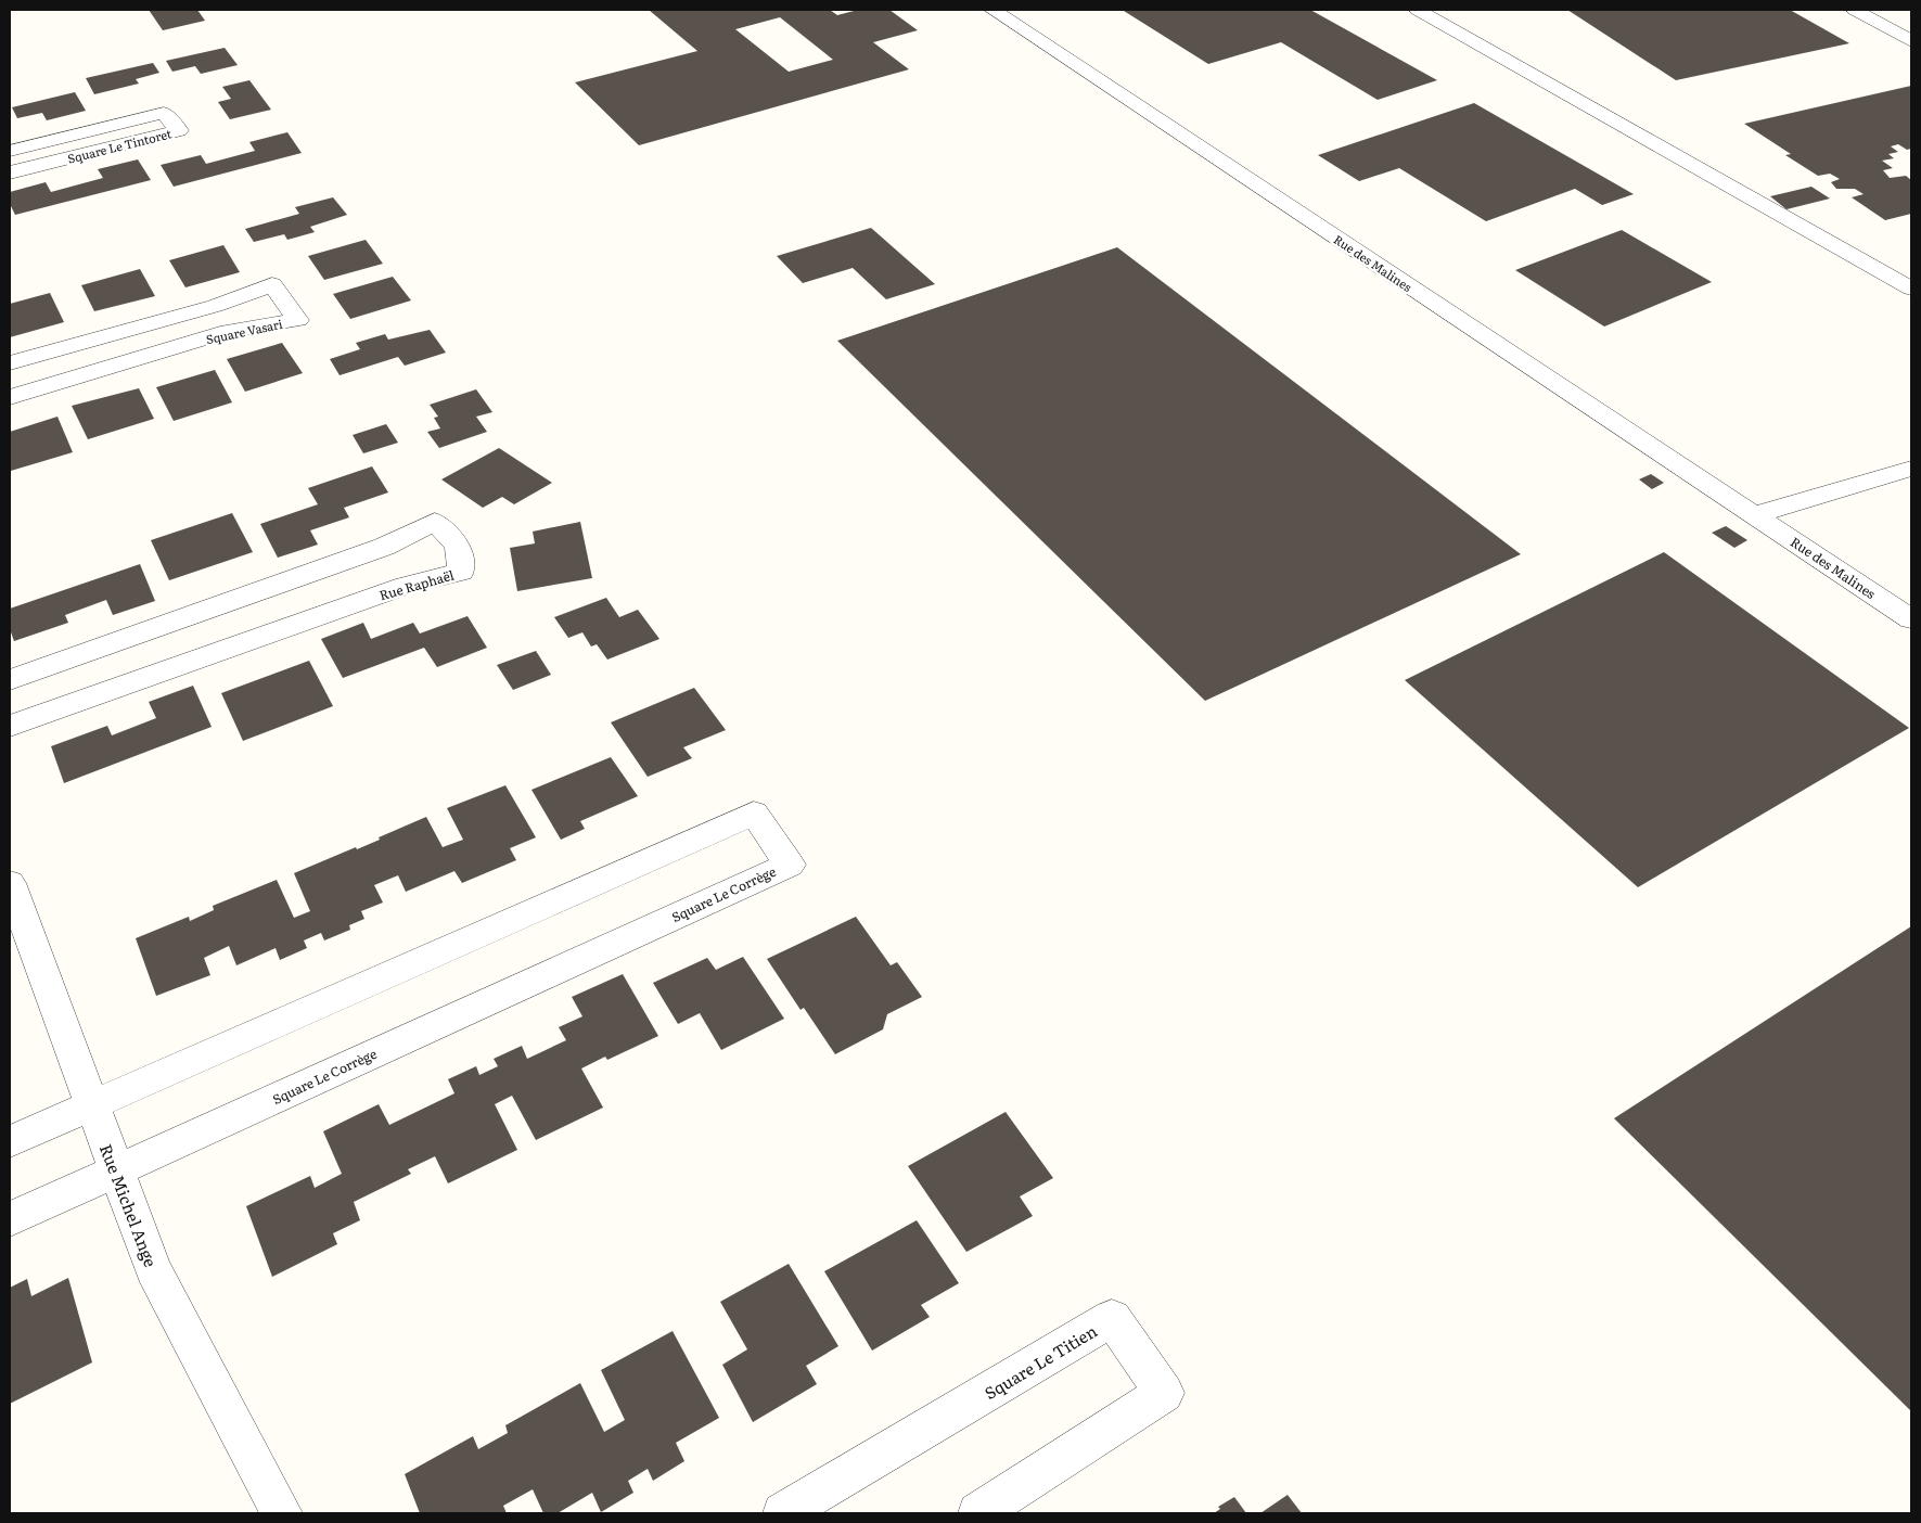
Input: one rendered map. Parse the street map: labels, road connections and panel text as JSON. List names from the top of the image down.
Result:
{
  "streets": {
    "street": [
      "Square Le Tintoret",
      "Rue des Malines",
      "Square Vasari",
      "Rue Raphaël",
      "Square Le Corrège",
      "Rue Michel Ange",
      "Square Le Titien"
    ]
  },
  "crossings": [
    ["Square Le Corrège", "Rue Michel Ange"]
  ]
}
